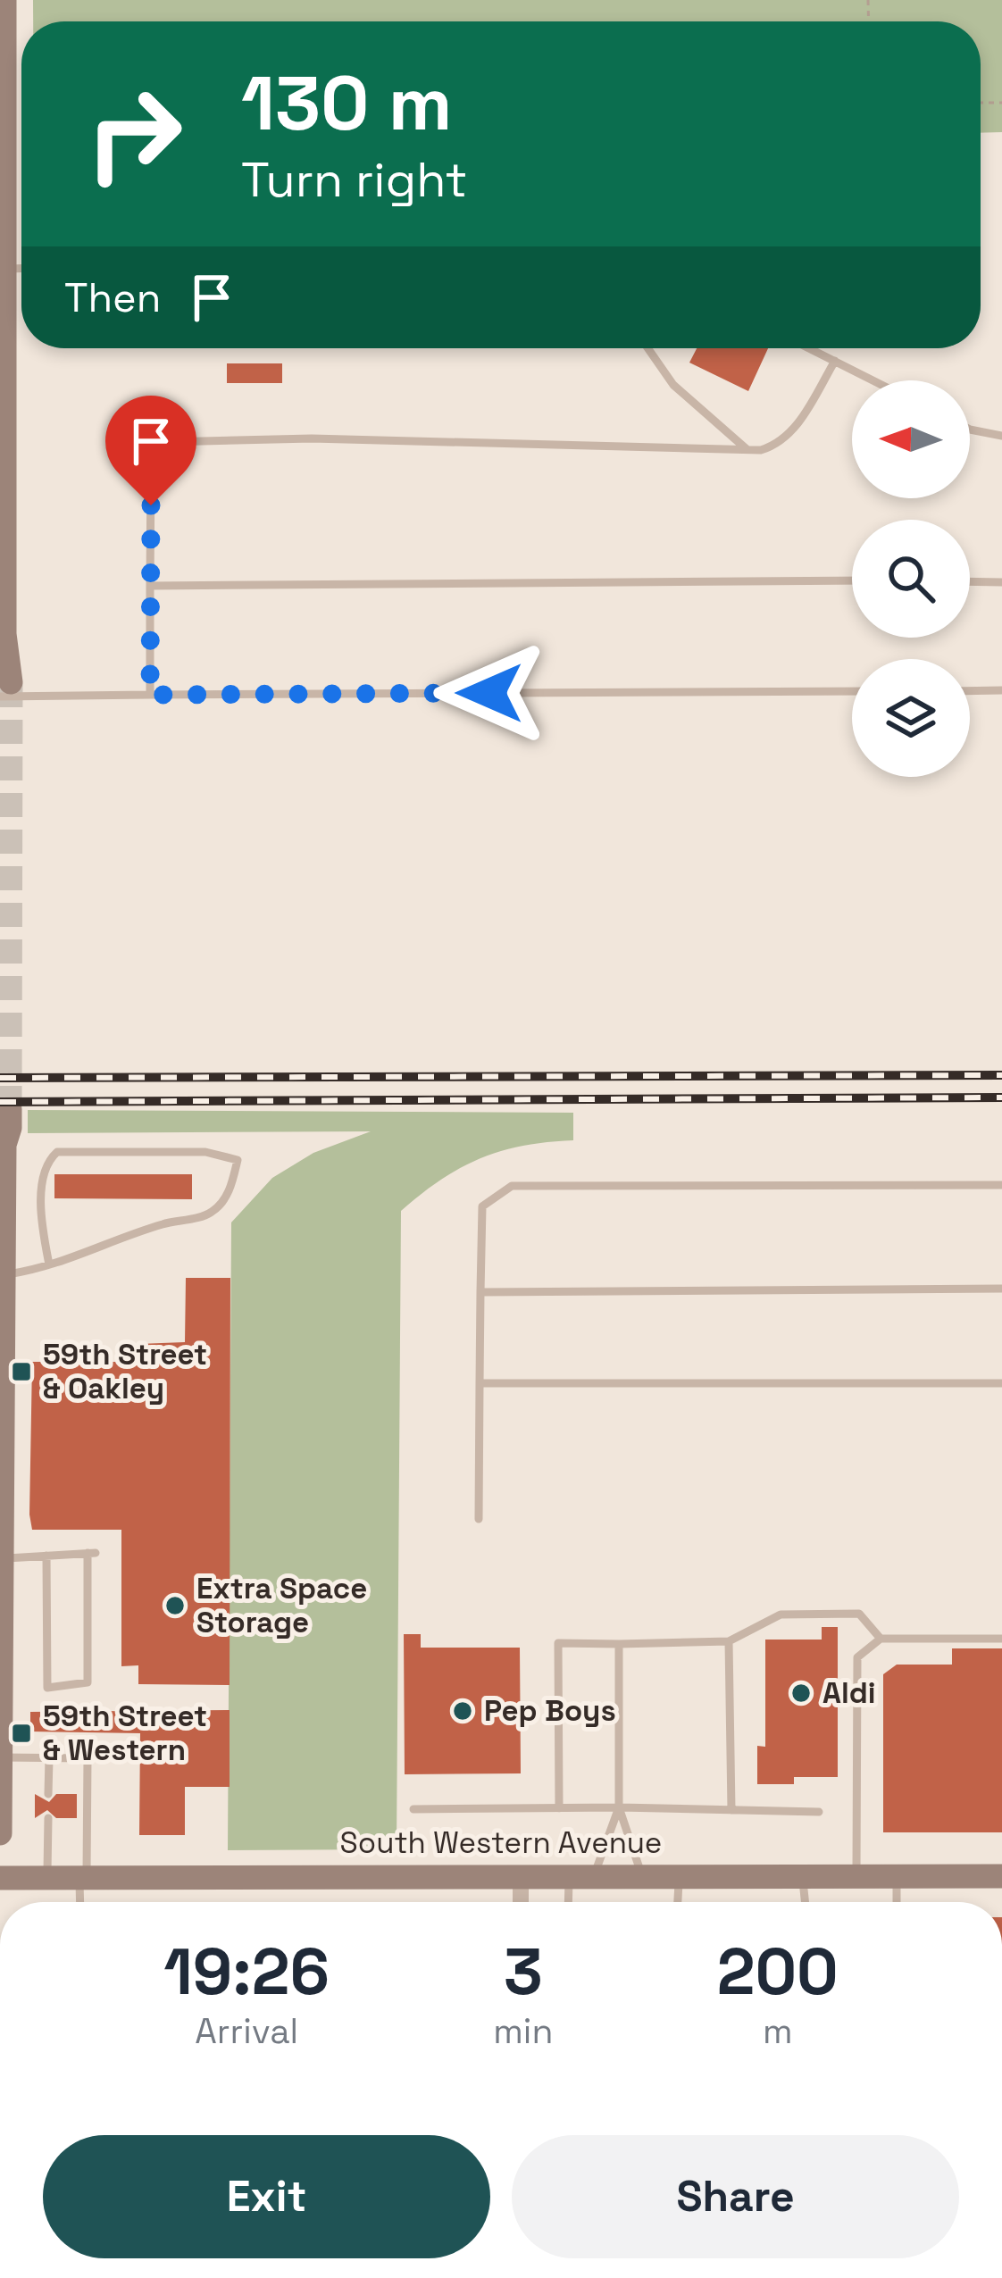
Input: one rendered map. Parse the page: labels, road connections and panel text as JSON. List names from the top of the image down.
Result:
{
  "streets": {
    "street": ["South Western Avenue"]
  },
  "places": {
    "transit": ["59th Street & Oakley", "59th Street & Western"],
    "other": ["Extra Space Storage", "Aldi", "Pep Boys"]
  },
  "north": "left",
  "page": {
    "turn": ["130 m", "Turn right"],
    "then": "Then",
    "eta": [
      "19:26",
      "Arrival",
      "3",
      "min",
      "200",
      "m"
    ],
    "buttons": ["Exit", "Share"]
  }
}
